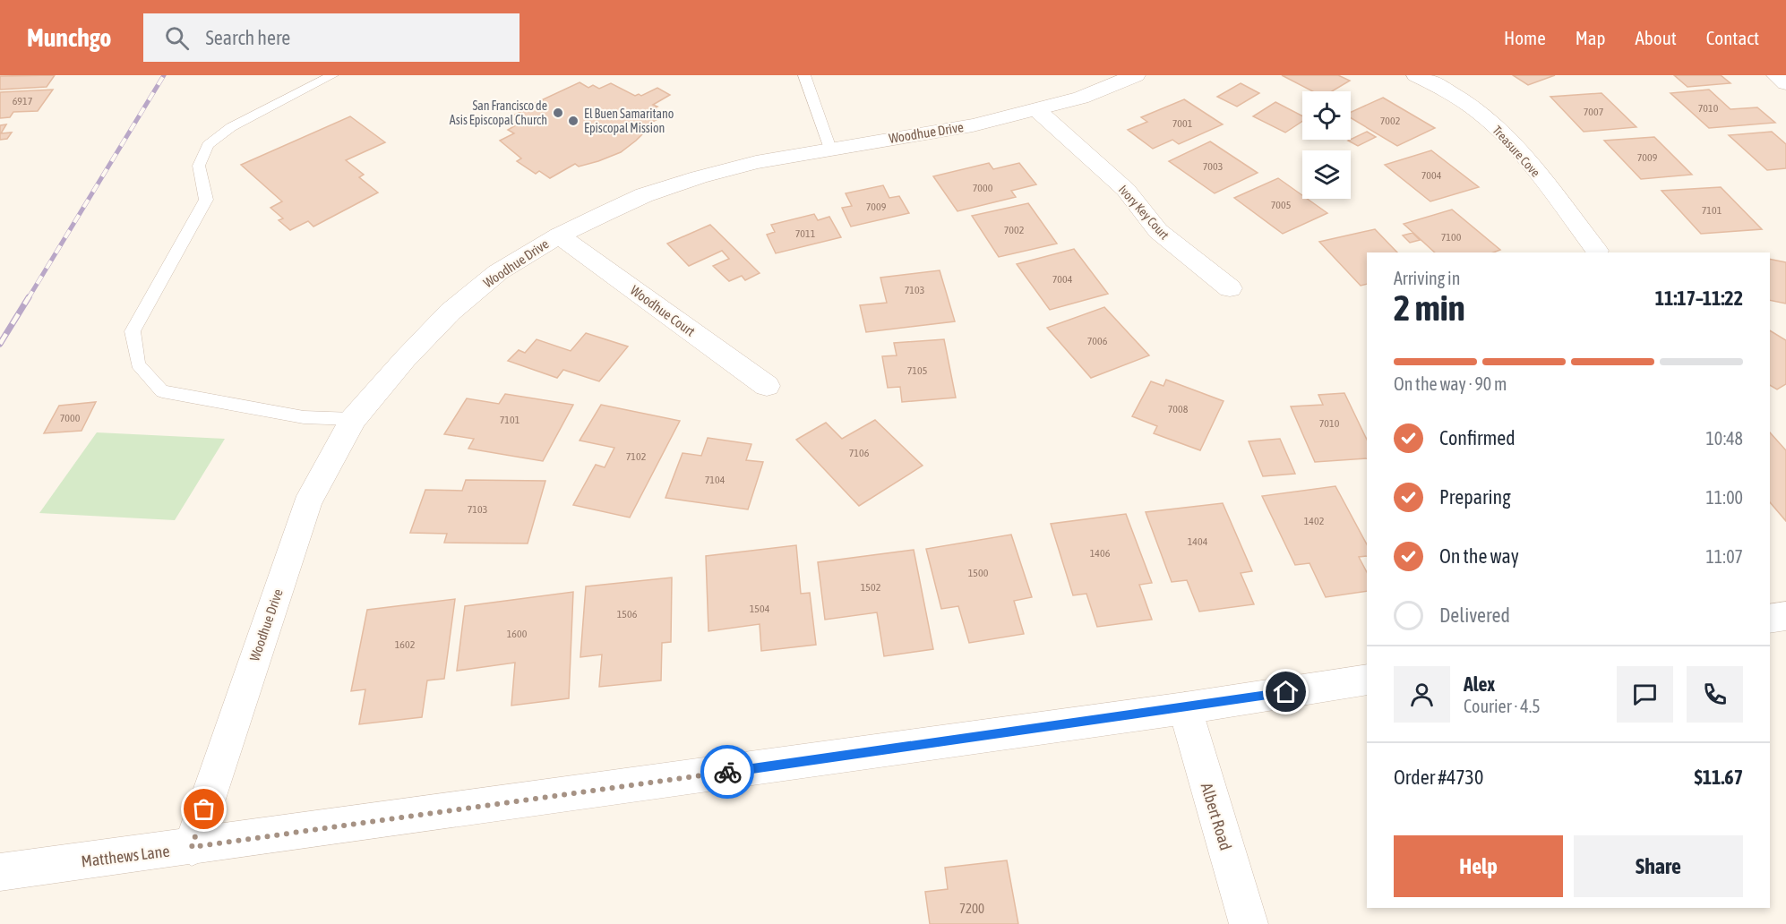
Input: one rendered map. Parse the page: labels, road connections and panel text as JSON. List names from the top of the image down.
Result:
{
  "streets": {
    "street": [
      "Woodhue Drive",
      "Treasure Cove",
      "Ivory Key Court",
      "Woodhue Court",
      "Albert Road",
      "Matthews Lane"
    ]
  },
  "crossings": [
    ["Woodhue Drive", "Ivory Key Court"],
    ["Woodhue Drive", "Woodhue Court"],
    ["Woodhue Drive", "Matthews Lane"],
    ["Albert Road", "Matthews Lane"]
  ],
  "places": ["San Francisco de Asis Episcopal Church", "El Buen Samaritano Episcopal Mission"],
  "house_numbers": [
    "6917",
    "7010",
    "7007",
    "7002",
    "7001",
    "7009",
    "7003",
    "7004",
    "7000",
    "7005",
    "7009",
    "7101",
    "7002",
    "7011",
    "7100",
    "7004",
    "7103",
    "7006",
    "7105",
    "7008",
    "7000",
    "7101",
    "7010",
    "7106",
    "7102",
    "7104",
    "7103",
    "1402",
    "1404",
    "1406",
    "1500",
    "1502",
    "1504",
    "1506",
    "1600",
    "1602",
    "7200"
  ],
  "page": {
    "header": "Munchgo",
    "search": "Search here",
    "nav": [
      "Home",
      "Map",
      "About",
      "Contact"
    ],
    "heading": ["2 min", "Arriving in", "11:17–11:22"],
    "panel": [
      "Alex",
      "Courier · 4.5",
      "Order #4730",
      "$11.67"
    ],
    "bar": "On the way · 90 m",
    "list": [
      ["Confirmed", "10:48"],
      ["Preparing", "11:00"],
      ["On the way", "11:07"],
      "Delivered"
    ],
    "buttons": ["Help", "Share"]
  }
}
